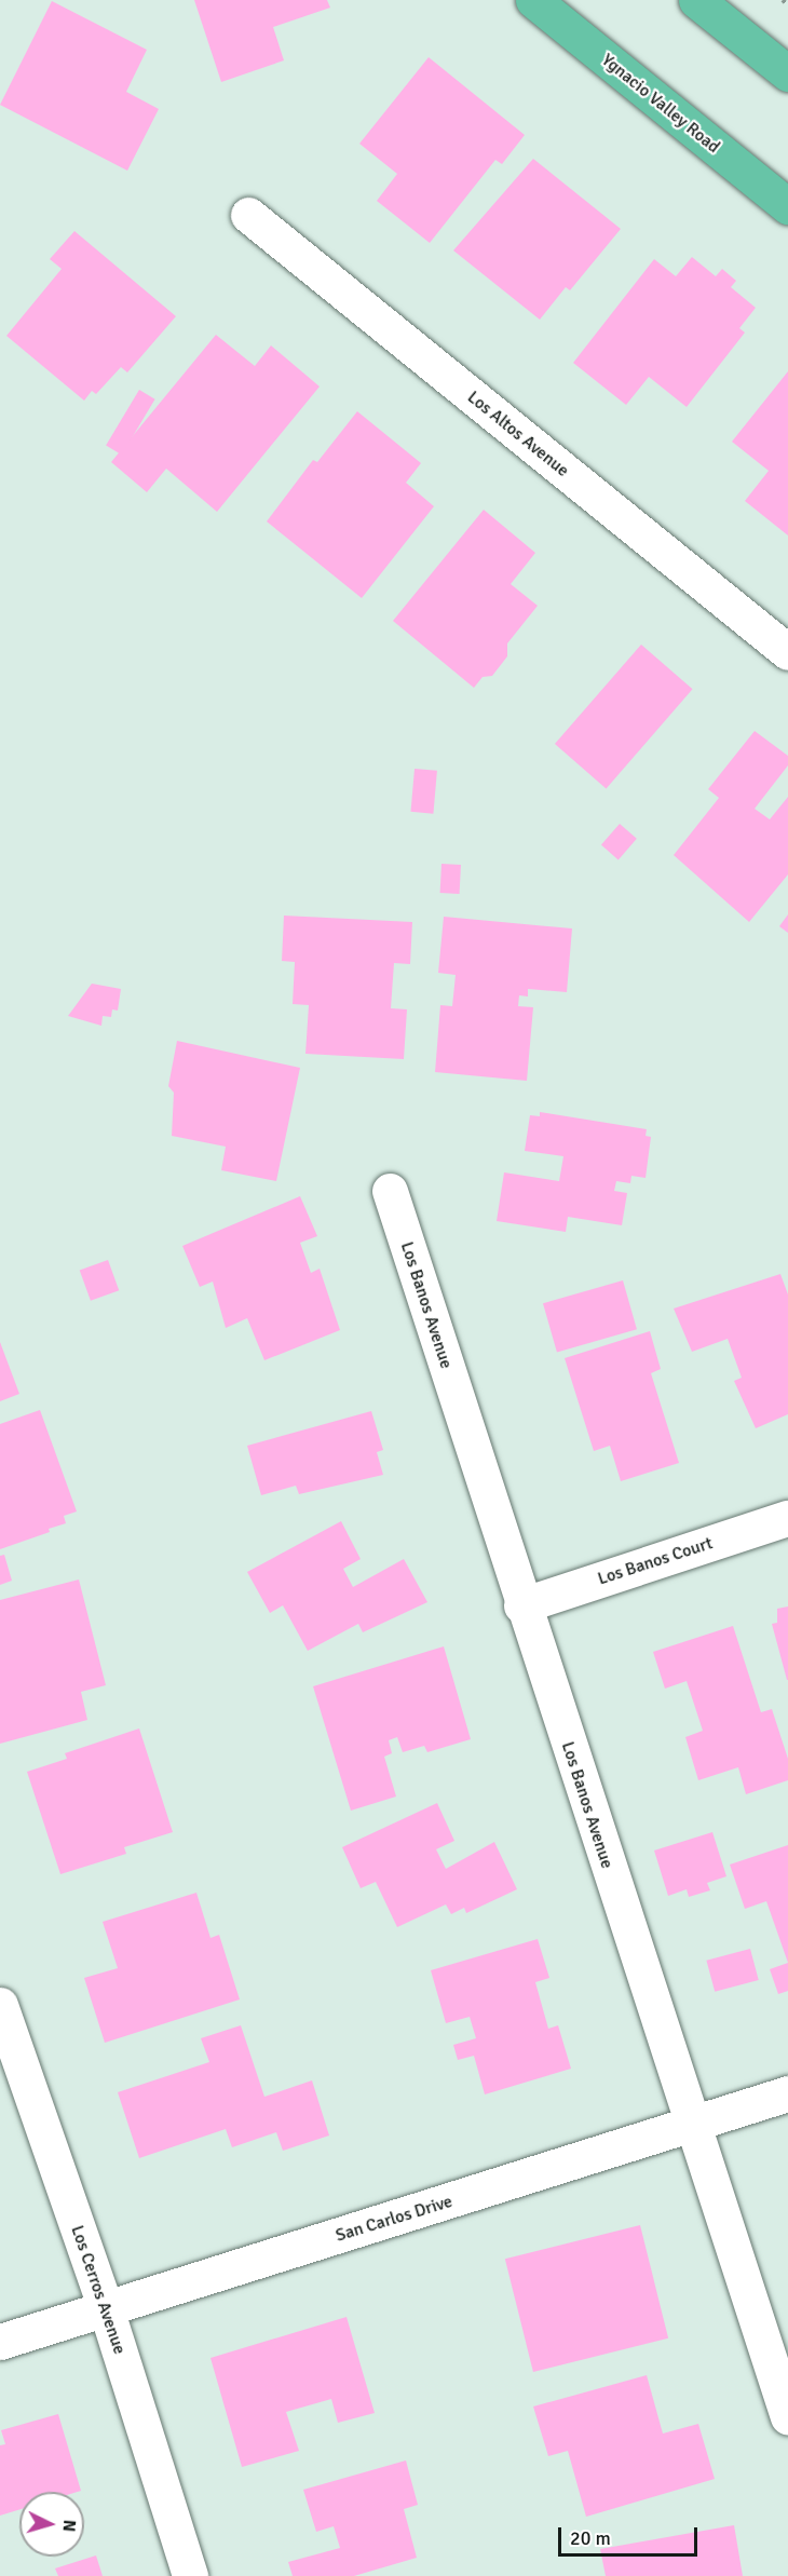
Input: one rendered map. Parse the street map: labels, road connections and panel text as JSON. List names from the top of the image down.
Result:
{
  "streets": {
    "highway": ["Ygnacio Valley Road"],
    "street": [
      "Los Altos Avenue",
      "Los Banos Avenue",
      "Los Banos Court",
      "San Carlos Drive",
      "Los Cerros Avenue"
    ]
  },
  "crossings": [
    ["Los Banos Avenue", "Los Banos Court"],
    ["Los Banos Avenue", "San Carlos Drive"],
    ["San Carlos Drive", "Los Cerros Avenue"]
  ],
  "scale_bar": "20 m",
  "north": "right"
}
